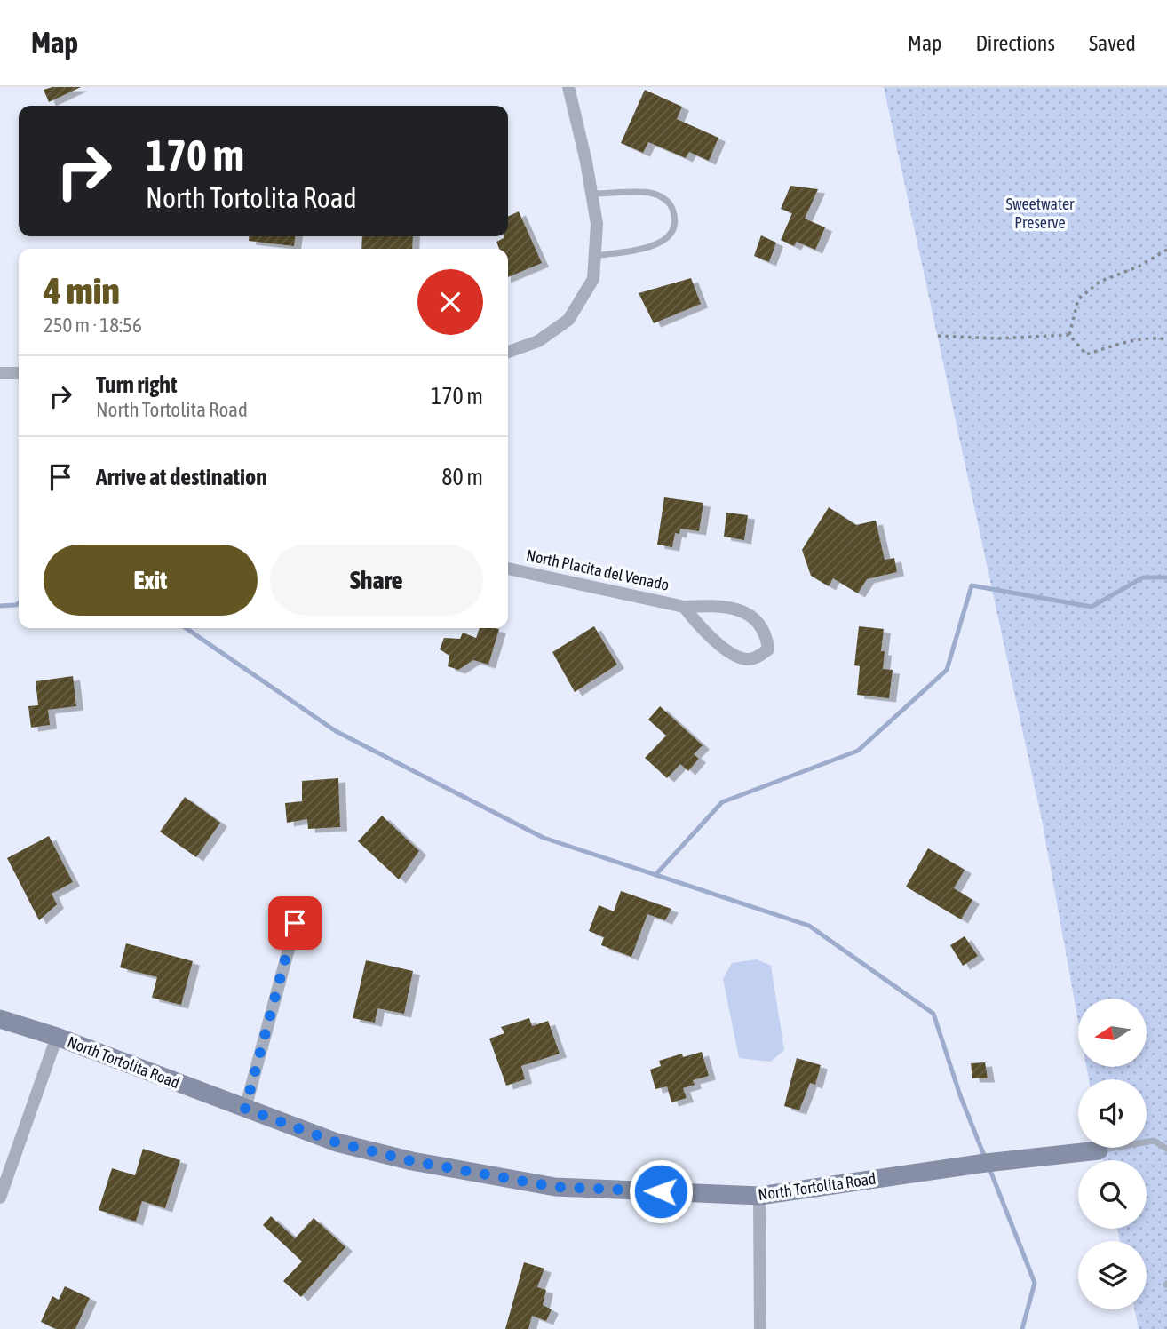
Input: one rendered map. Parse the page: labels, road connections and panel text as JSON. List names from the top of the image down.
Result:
{
  "streets": {
    "street": ["North Placita del Venado", "North Tortolita Road"]
  },
  "parks": ["Sweetwater Preserve"],
  "north": "left",
  "page": {
    "header": "Map",
    "nav": ["Map", "Directions", "Saved"],
    "turn": ["170 m", "North Tortolita Road"],
    "heading": ["4 min", "250 m · 18:56"],
    "list": [
      {
        "name": "Turn right",
        "note": "North Tortolita Road",
        "value": "170 m"
      },
      {
        "name": "Arrive at destination",
        "value": "80 m"
      }
    ],
    "buttons": ["Exit", "Share"]
  }
}
